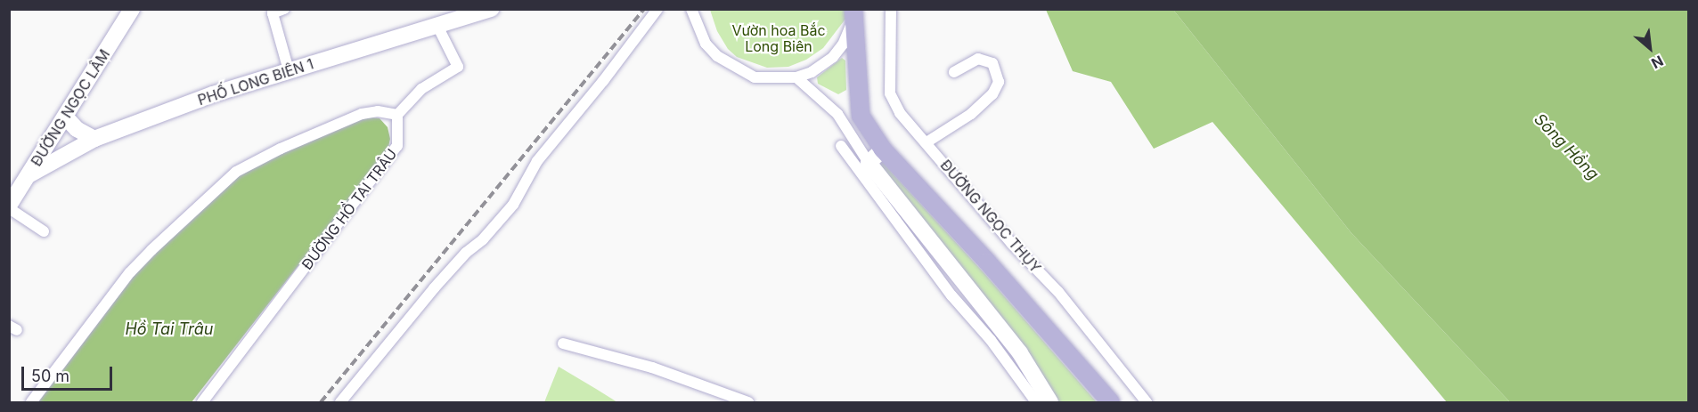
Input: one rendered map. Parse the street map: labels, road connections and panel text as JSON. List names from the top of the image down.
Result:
{
  "streets": {
    "main road": ["PHỐ LONG BIÊN 1", "ĐƯỜNG NGỌC LÂM"],
    "street": ["ĐƯỜNG HỒ TAI TRÂU", "ĐƯỜNG NGỌC THỤY"]
  },
  "crossings": [
    ["PHỐ LONG BIÊN 1", "ĐƯỜNG NGỌC LÂM"]
  ],
  "water": ["Sông Hồng", "Hồ Tai Trâu"],
  "parks": ["Vườn hoa Bắc Long Biên"],
  "scale_bar": "50 m",
  "north": "bottom right"
}
